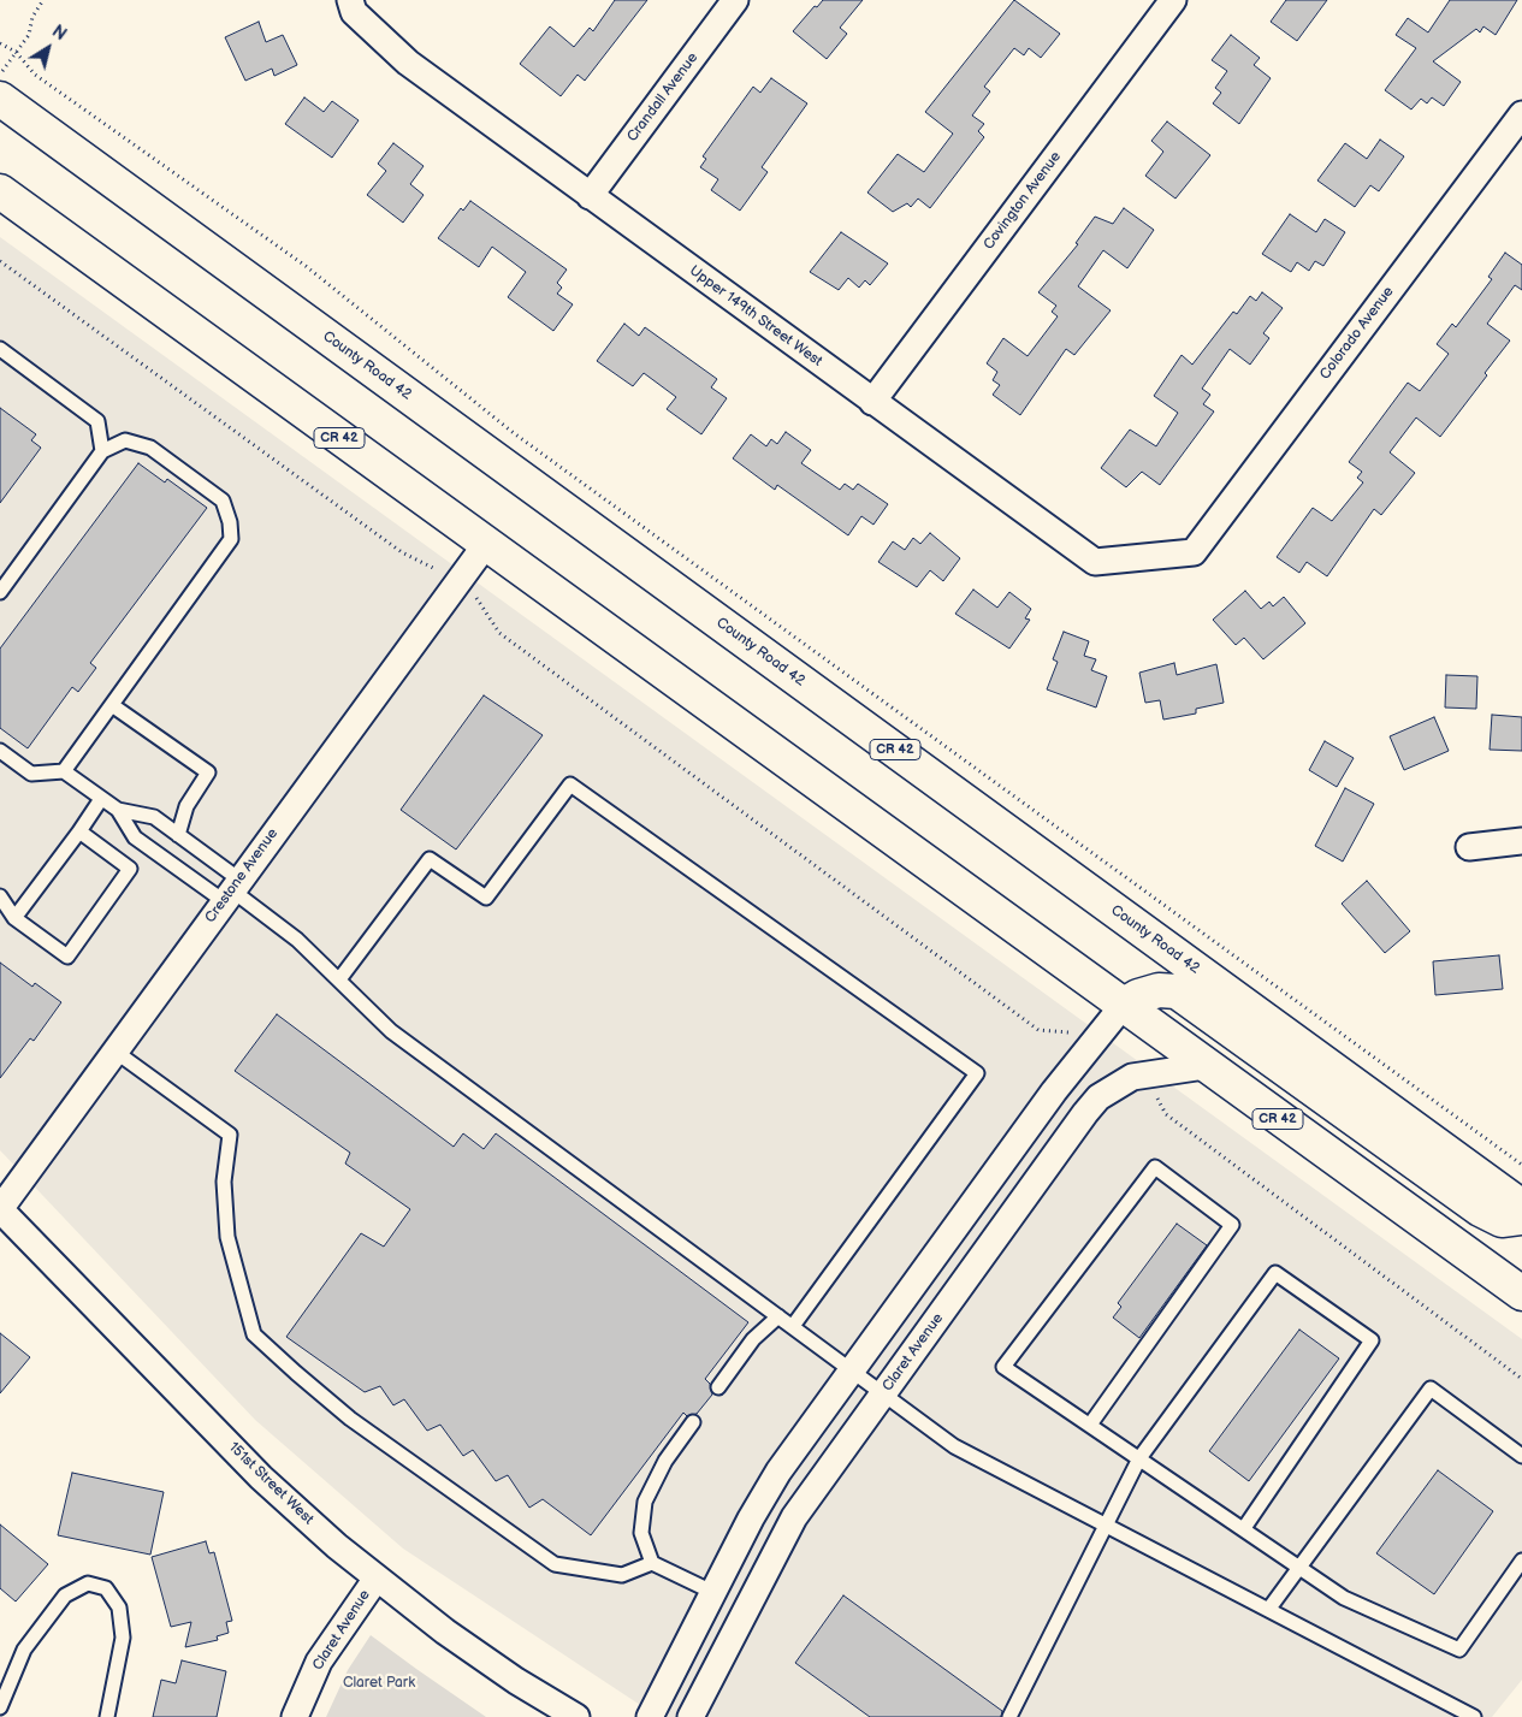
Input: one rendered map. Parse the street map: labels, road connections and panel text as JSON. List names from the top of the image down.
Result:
{
  "streets": {
    "highway": ["County Road 42", "CR 42"],
    "street": [
      "Crandall Avenue",
      "Covington Avenue",
      "Upper 149th Street West",
      "Colorado Avenue",
      "Crestone Avenue",
      "Claret Avenue",
      "151st Street West"
    ]
  },
  "crossings": [
    ["Crandall Avenue", "Upper 149th Street West"],
    ["Covington Avenue", "Upper 149th Street West"],
    ["Upper 149th Street West", "Colorado Avenue"],
    ["CR 42", "Crestone Avenue"],
    ["CR 42", "Claret Avenue"],
    ["Crestone Avenue", "151st Street West"],
    ["Claret Avenue", "151st Street West"]
  ],
  "parks": ["Claret Park"],
  "north": "top right"
}
